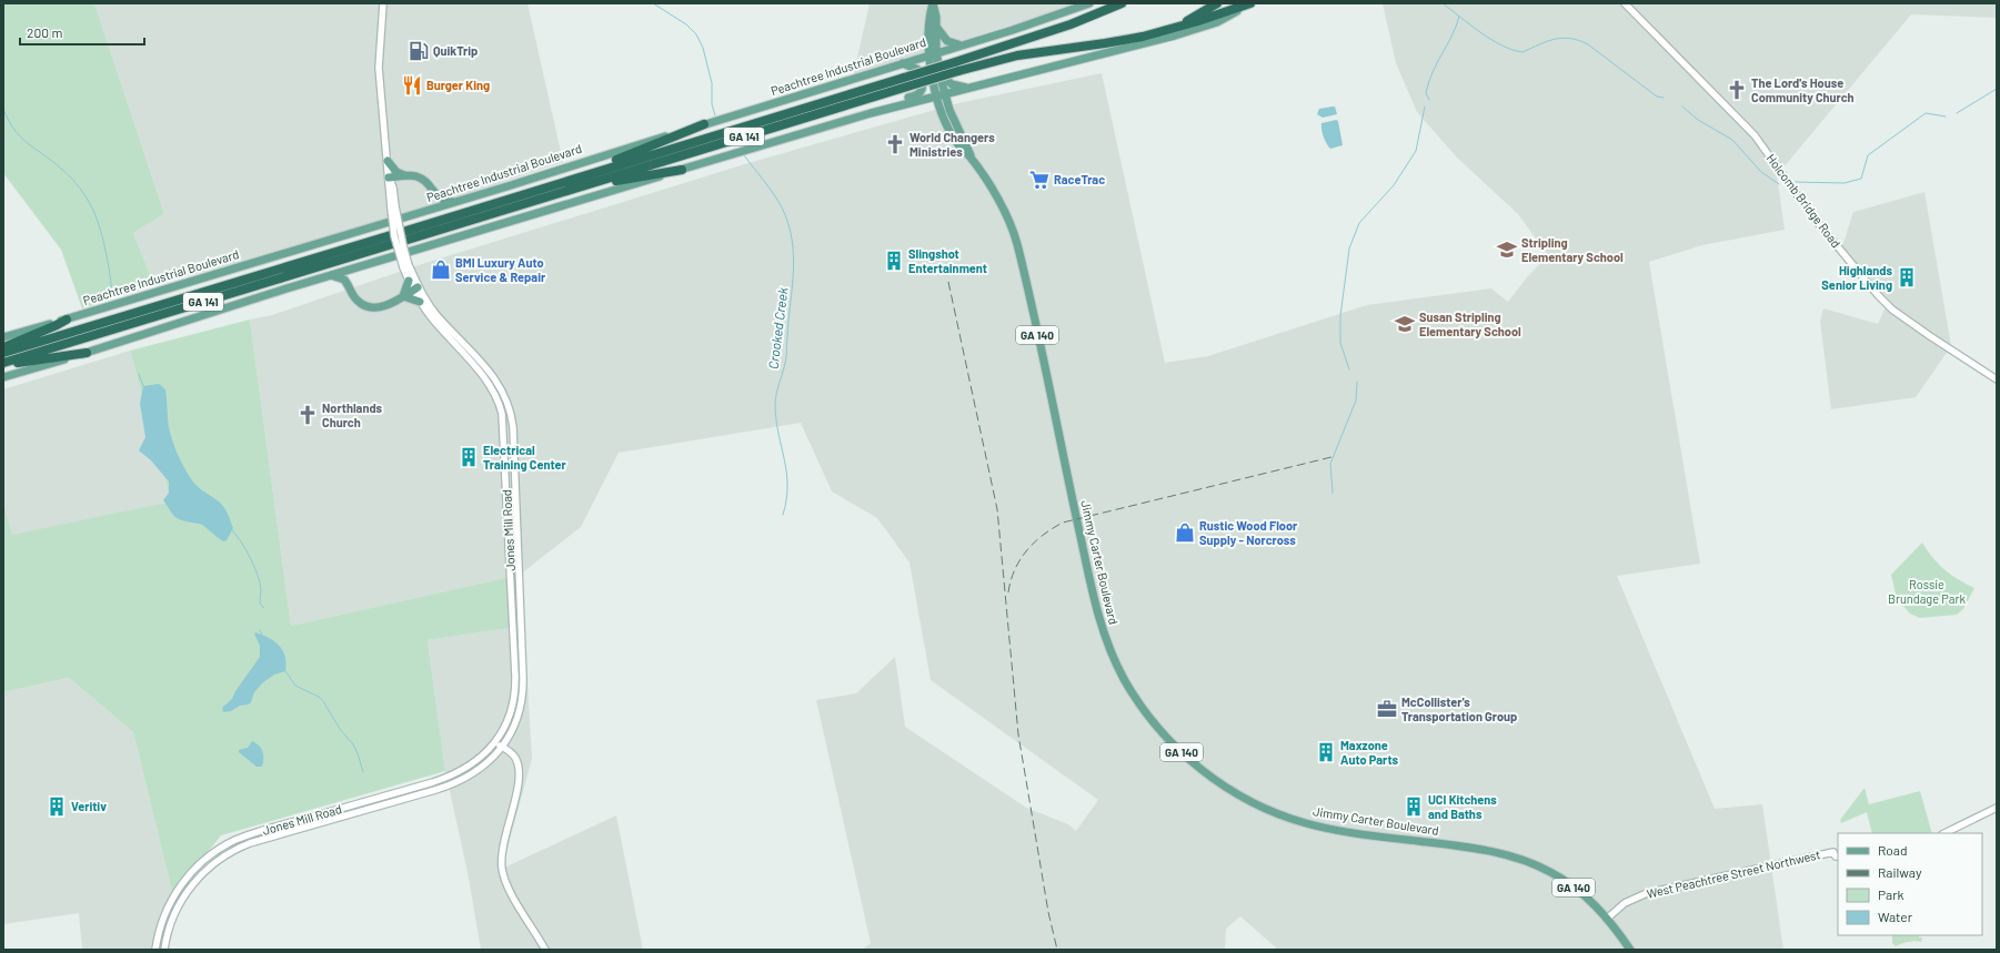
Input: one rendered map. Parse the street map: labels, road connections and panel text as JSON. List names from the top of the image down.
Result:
{
  "streets": {
    "highway": ["Peachtree Industrial Boulevard", "GA 141"],
    "main road": ["GA 140", "Jimmy Carter Boulevard"],
    "street": ["Holcomb Bridge Road", "Jones Mill Road", "West Peachtree Street Northwest"]
  },
  "crossings": [
    ["Peachtree Industrial Boulevard", "GA 141"],
    ["Peachtree Industrial Boulevard", "Jimmy Carter Boulevard"],
    ["Jimmy Carter Boulevard", "West Peachtree Street Northwest"]
  ],
  "water": ["Crooked Creek"],
  "parks": ["Rossie Brundage Park"],
  "places": {
    "fuel station": ["QuikTrip"],
    "restaurant": ["Burger King"],
    "church": ["The Lord's House Community Church", "World Changers Ministries", "Northlands Church"],
    "supermarket": ["RaceTrac"],
    "school or university": ["Stripling Elementary School", "Susan Stripling Elementary School"],
    "building": [
      "Slingshot Entertainment",
      "Highlands Senior Living",
      "Electrical Training Center",
      "Maxzone Auto Parts",
      "Veritiv",
      "UCI Kitchens and Baths"
    ],
    "shop": ["BMI Luxury Auto Service & Repair", "Rustic Wood Floor Supply - Norcross"],
    "office": ["McCollister's Transportation Group"]
  },
  "legend": [
    "Road",
    "Railway",
    "Park",
    "Water"
  ],
  "scale_bar": "200 m"
}
